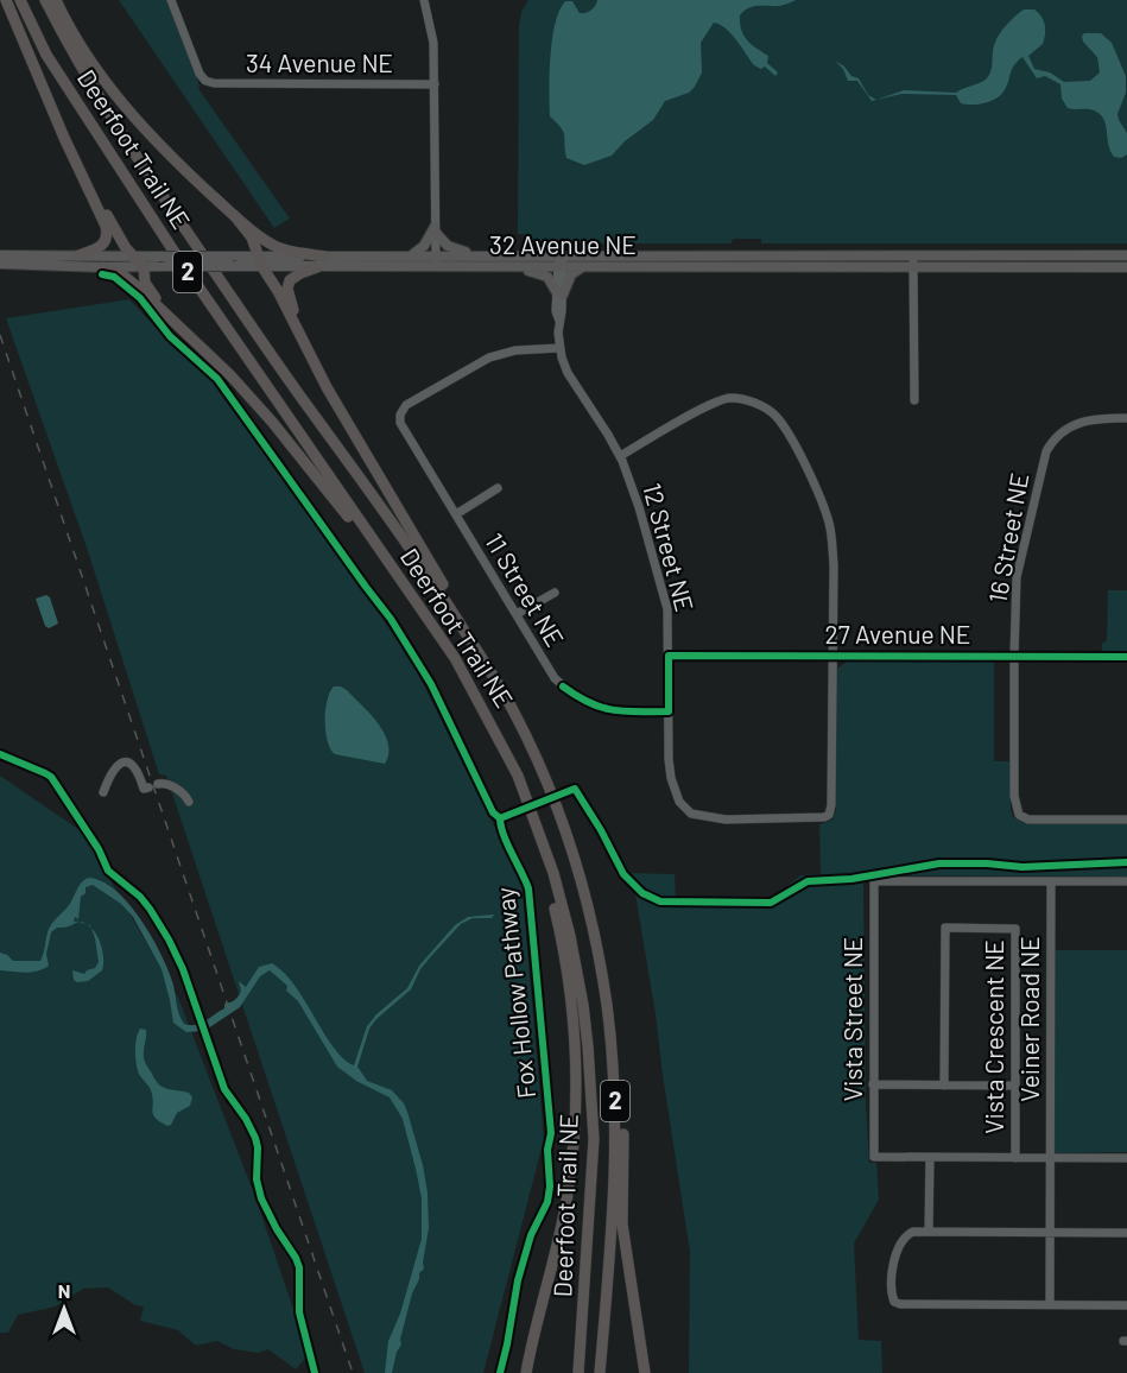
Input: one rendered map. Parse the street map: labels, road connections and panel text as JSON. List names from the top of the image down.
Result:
{
  "streets": {
    "highway": ["Deerfoot Trail NE", "2"],
    "main road": ["32 Avenue NE"],
    "street": [
      "34 Avenue NE",
      "16 Street NE",
      "12 Street NE",
      "11 Street NE",
      "27 Avenue NE",
      "Vista Street NE",
      "Veiner Road NE",
      "Vista Crescent NE"
    ],
    "cycle path": ["Fox Hollow Pathway"]
  },
  "crossings": [
    ["32 Avenue NE", "12 Street NE"],
    ["16 Street NE", "27 Avenue NE"],
    ["12 Street NE", "11 Street NE"],
    ["12 Street NE", "27 Avenue NE"],
    ["Vista Street NE", "Veiner Road NE"]
  ],
  "north": "top"
}
